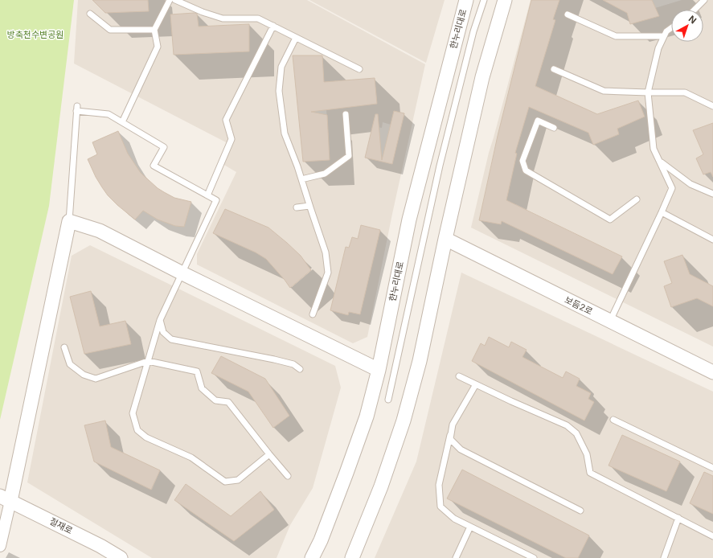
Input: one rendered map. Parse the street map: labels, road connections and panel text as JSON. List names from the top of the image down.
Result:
{
  "streets": {
    "street": ["한누리대로", "보듬2로", "절재로"]
  },
  "parks": ["방축천수변공원"],
  "north": "top right"
}
